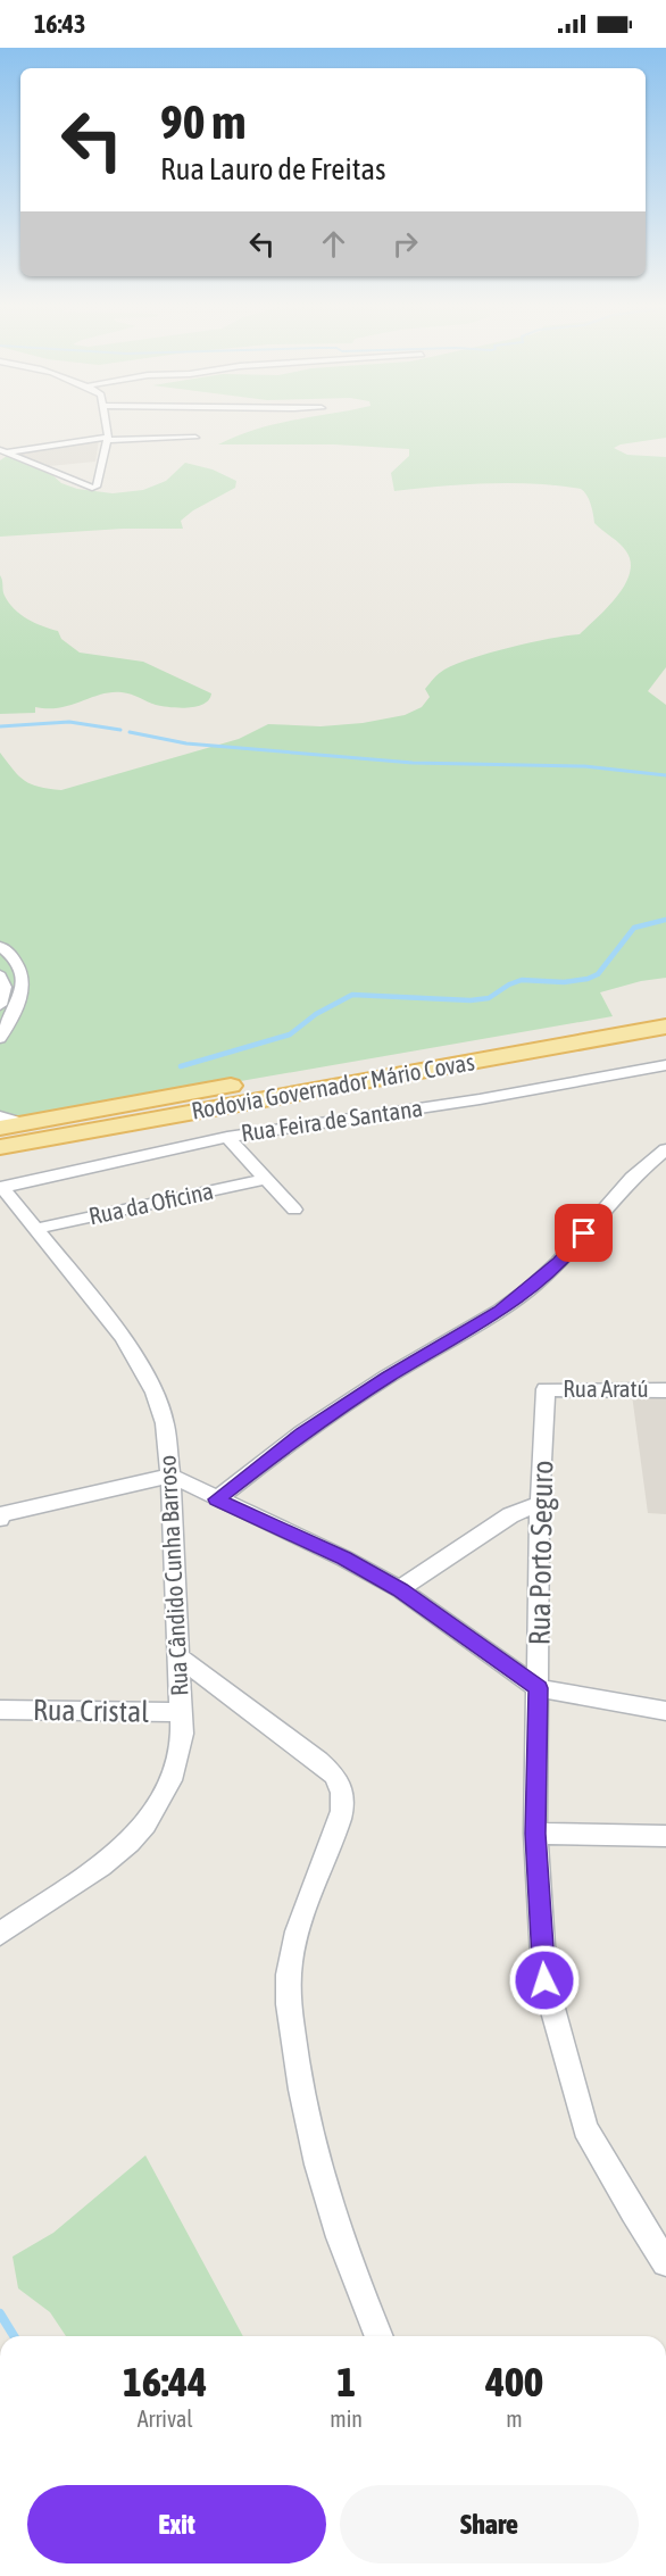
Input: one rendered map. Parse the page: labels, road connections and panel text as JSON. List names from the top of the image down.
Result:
{
  "streets": {
    "main road": ["Rodovia Governador Mário Covas"],
    "street": [
      "Rua Feira de Santana",
      "Rua da Oficina",
      "Rua Aratú",
      "Rua Porto Seguro",
      "Rua Cândido Cunha Barroso",
      "Rua Cristal"
    ]
  },
  "crossings": [
    ["Rua Feira de Santana", "Rua Cândido Cunha Barroso"],
    ["Rua da Oficina", "Rua Cândido Cunha Barroso"],
    ["Rua Aratú", "Rua Porto Seguro"],
    ["Rua Cândido Cunha Barroso", "Rua Cristal"]
  ],
  "page": {
    "status": "16:43",
    "turn": ["90 m", "Rua Lauro de Freitas"],
    "eta": [
      "16:44",
      "Arrival",
      "1",
      "min",
      "400",
      "m"
    ],
    "buttons": ["Exit", "Share"]
  }
}
